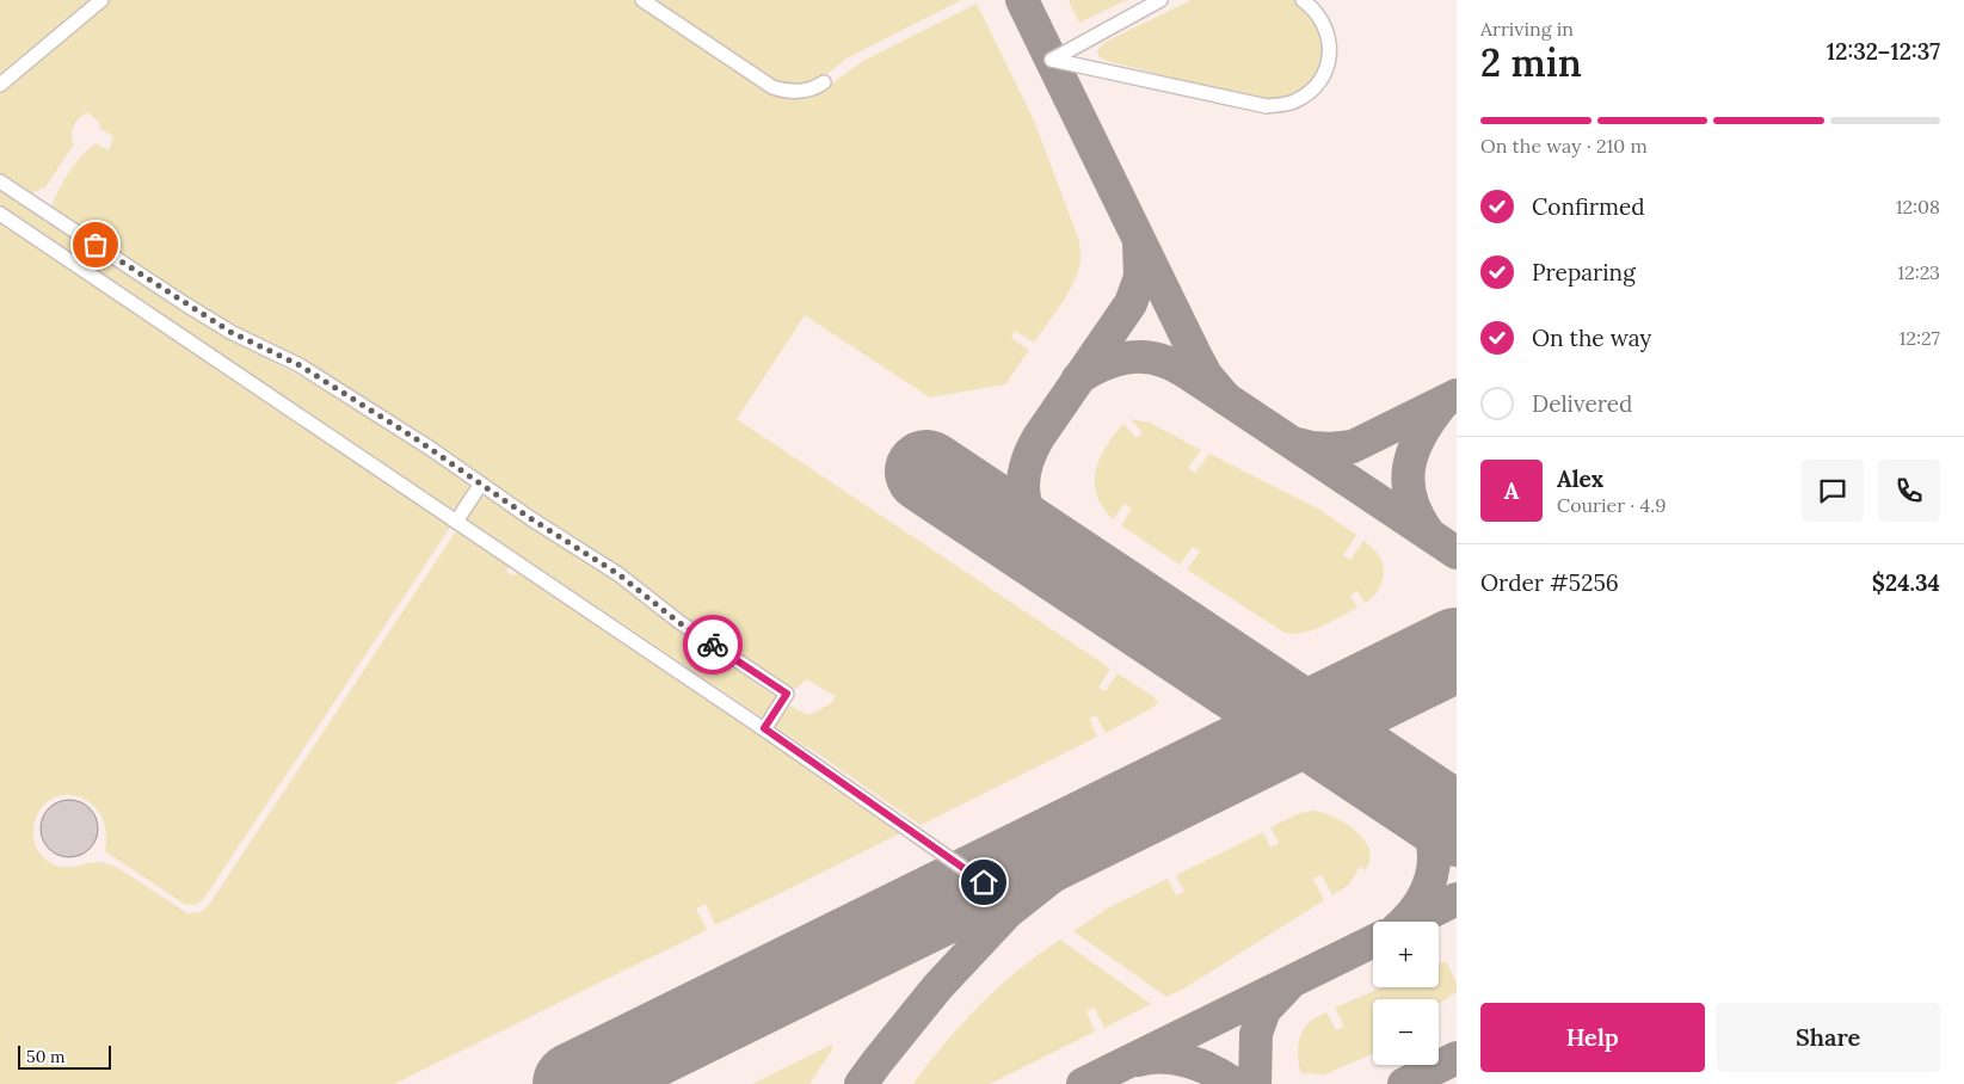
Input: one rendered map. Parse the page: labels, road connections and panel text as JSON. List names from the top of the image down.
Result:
{
  "scale_bar": "50 m",
  "page": {
    "heading": ["2 min", "Arriving in", "12:32–12:37"],
    "panel": [
      "Alex",
      "Courier · 4.9",
      "Order #5256",
      "$24.34"
    ],
    "bar": "On the way · 210 m",
    "list": [
      ["Confirmed", "12:08"],
      ["Preparing", "12:23"],
      ["On the way", "12:27"],
      "Delivered"
    ],
    "round": "A",
    "map_buttons": ["+", "−"],
    "buttons": ["Help", "Share"],
    "scale": "50 m"
  }
}
